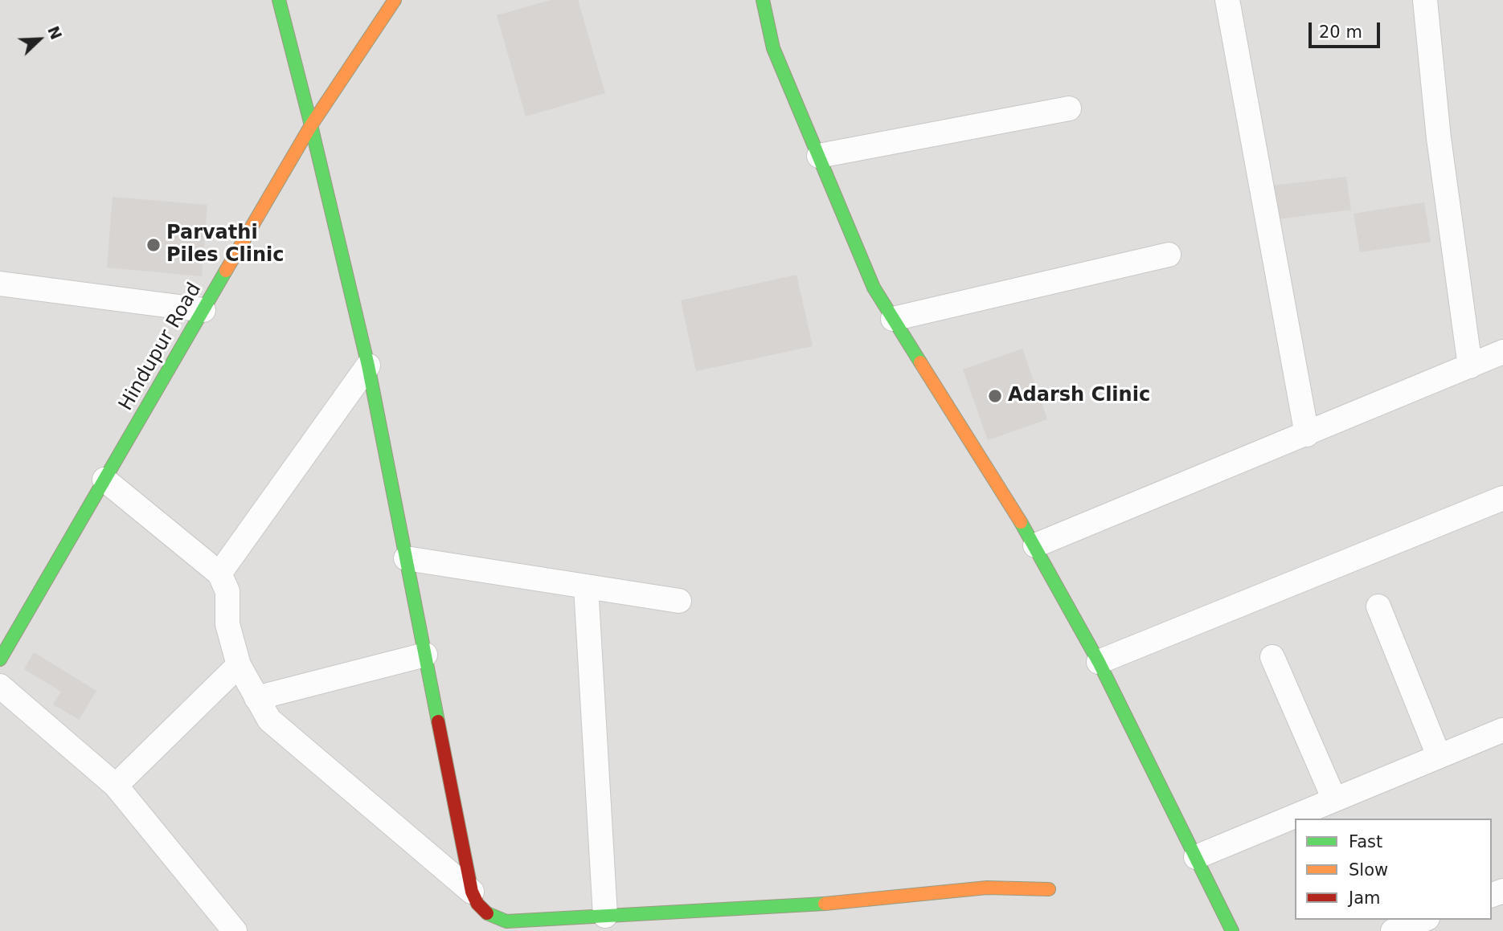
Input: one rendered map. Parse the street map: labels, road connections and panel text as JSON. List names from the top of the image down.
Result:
{
  "streets": {
    "street": ["Hindupur Road"]
  },
  "places": ["Parvathi Piles Clinic", "Adarsh Clinic"],
  "legend": ["Fast", "Slow", "Jam"],
  "scale_bar": "20 m",
  "north": "top right"
}
